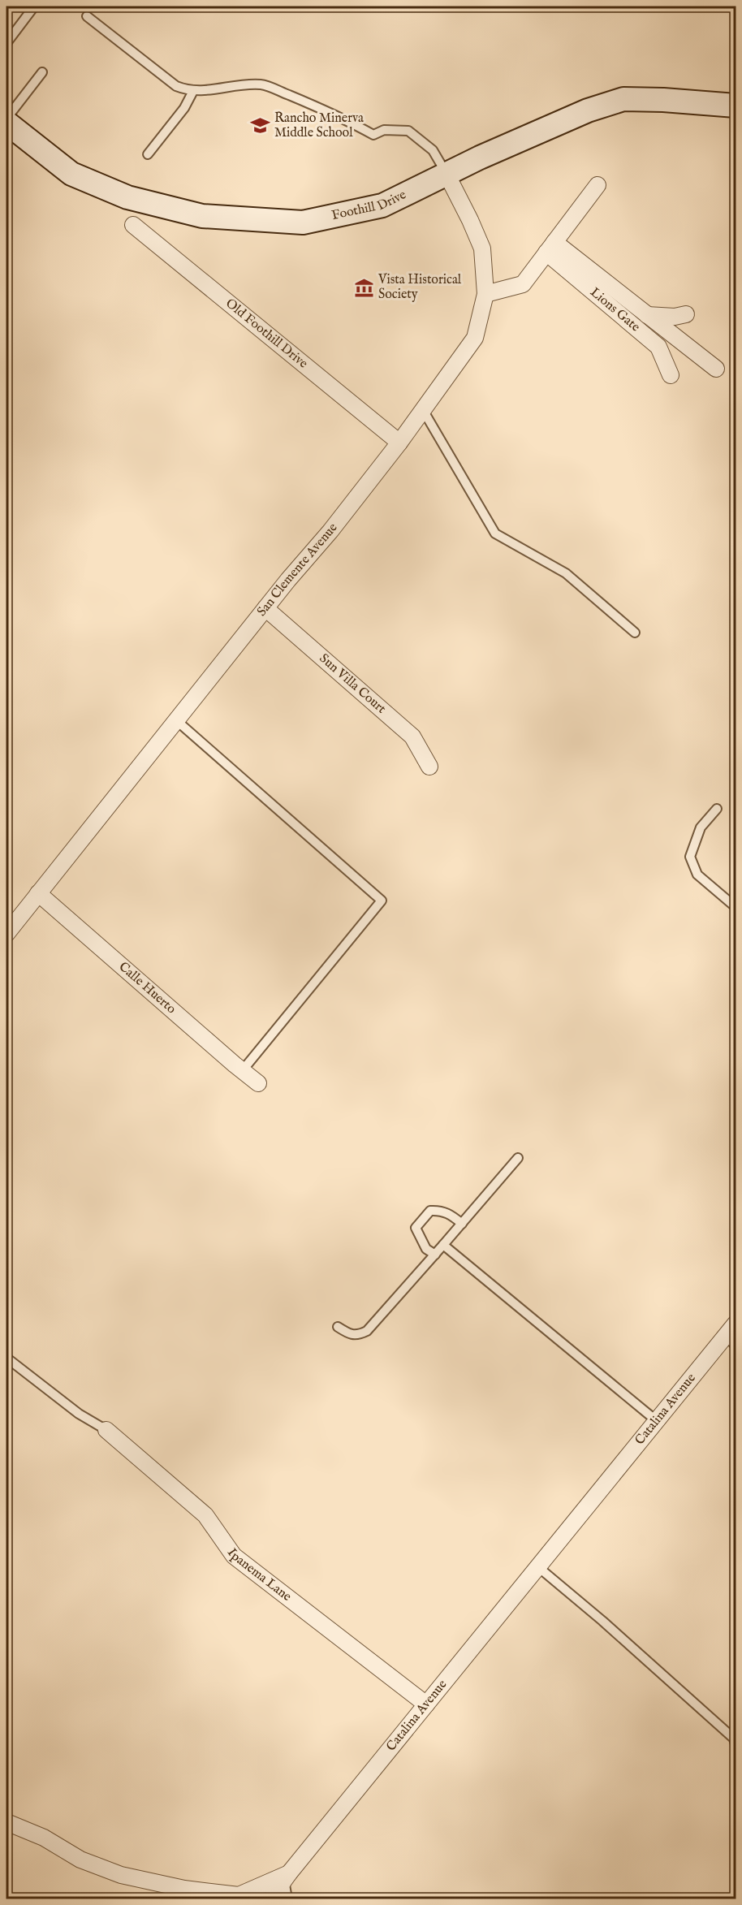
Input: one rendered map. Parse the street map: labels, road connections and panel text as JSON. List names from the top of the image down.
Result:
{
  "streets": {
    "main road": ["Foothill Drive"],
    "street": [
      "Lions Gate",
      "Old Foothill Drive",
      "San Clemente Avenue",
      "Sun Villa Court",
      "Calle Huerto",
      "Catalina Avenue",
      "Ipanema Lane"
    ]
  },
  "crossings": [
    ["Foothill Drive", "San Clemente Avenue"],
    ["Old Foothill Drive", "San Clemente Avenue"],
    ["San Clemente Avenue", "Sun Villa Court"],
    ["San Clemente Avenue", "Calle Huerto"],
    ["Catalina Avenue", "Ipanema Lane"]
  ],
  "places": {
    "school or university": ["Rancho Minerva Middle School"],
    "museum": ["Vista Historical Society"]
  }
}
